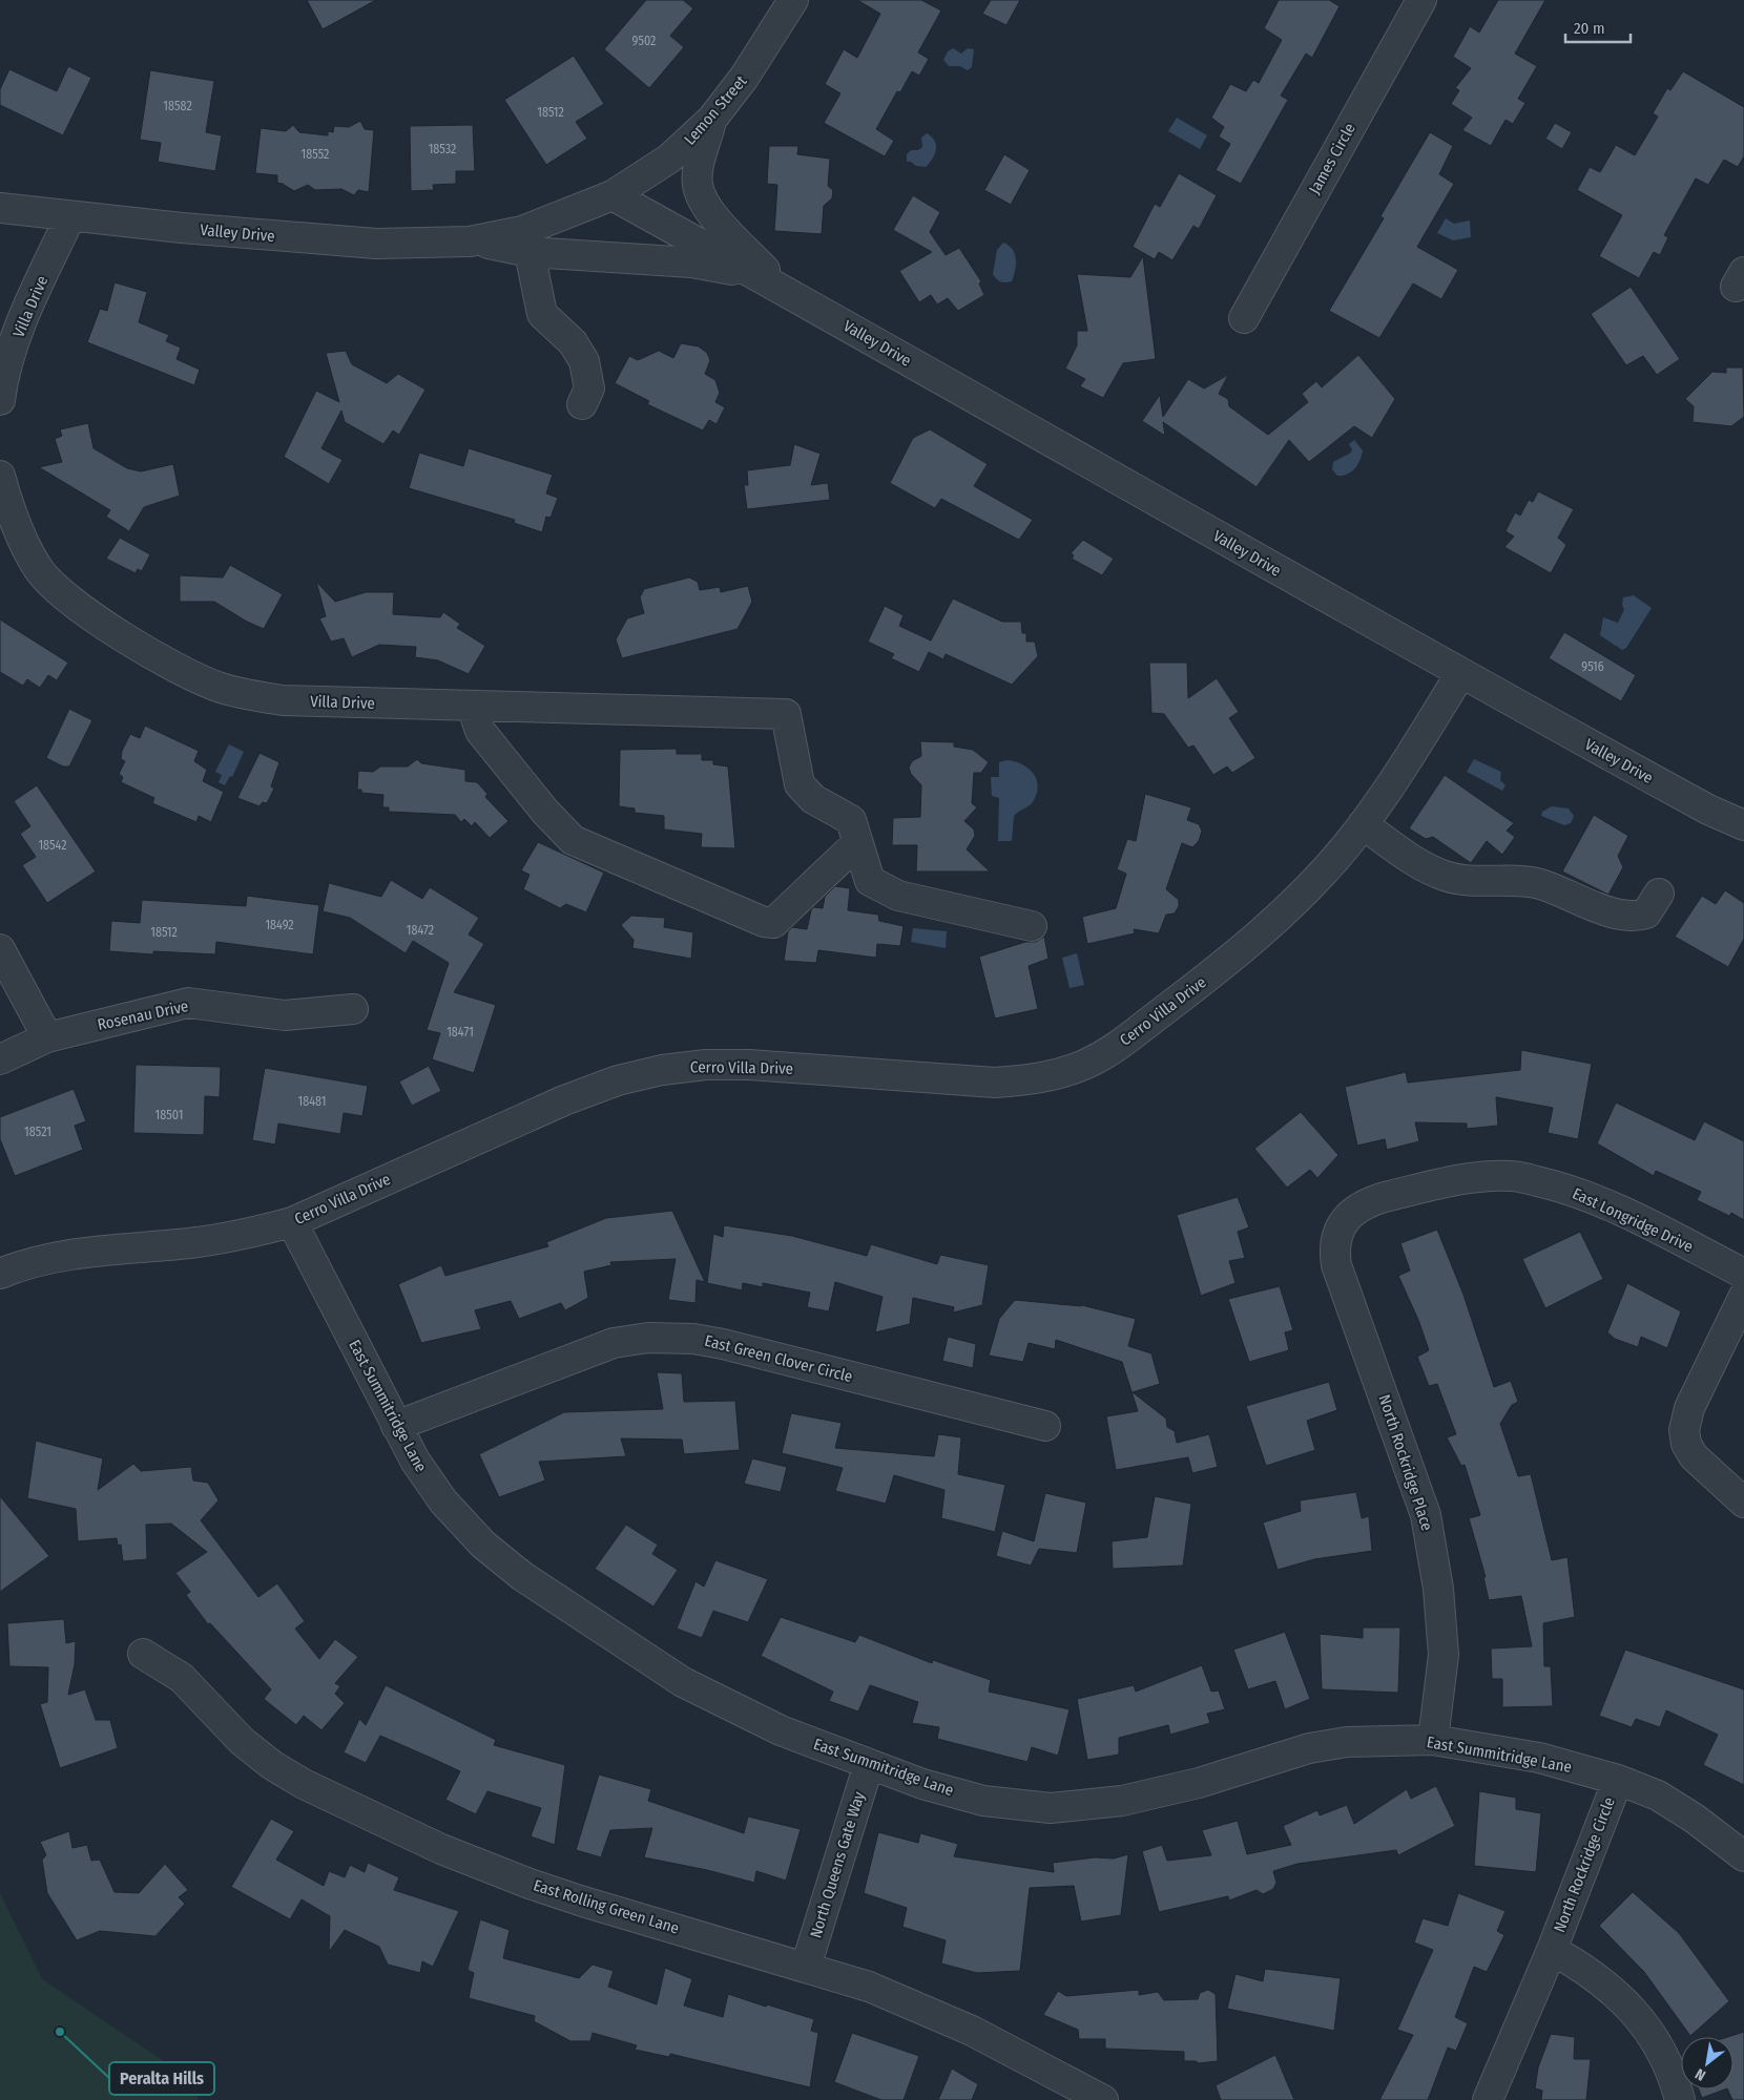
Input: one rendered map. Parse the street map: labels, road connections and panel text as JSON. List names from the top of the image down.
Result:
{
  "streets": {
    "street": [
      "Lemon Street",
      "James Circle",
      "Valley Drive",
      "Villa Drive",
      "Cerro Villa Drive",
      "Rosenau Drive",
      "East Longridge Drive",
      "East Green Clover Circle",
      "East Summitridge Lane",
      "North Rockridge Place",
      "North Queens Gate Way",
      "North Rockridge Circle",
      "East Rolling Green Lane"
    ]
  },
  "crossings": [
    ["Lemon Street", "Valley Drive"],
    ["Valley Drive", "Villa Drive"],
    ["Valley Drive", "Cerro Villa Drive"],
    ["Cerro Villa Drive", "East Summitridge Lane"],
    ["East Longridge Drive", "North Rockridge Place"],
    ["East Green Clover Circle", "East Summitridge Lane"],
    ["East Summitridge Lane", "North Rockridge Place"],
    ["East Summitridge Lane", "North Queens Gate Way"],
    ["East Summitridge Lane", "North Rockridge Circle"],
    ["North Queens Gate Way", "East Rolling Green Lane"]
  ],
  "places": ["Peralta Hills"],
  "house_numbers": [
    "9502",
    "18582",
    "18512",
    "18532",
    "18552",
    "9516",
    "18542",
    "18492",
    "18472",
    "18512",
    "18471",
    "18481",
    "18501",
    "18521"
  ],
  "scale_bar": "20 m",
  "north": "bottom left"
}
